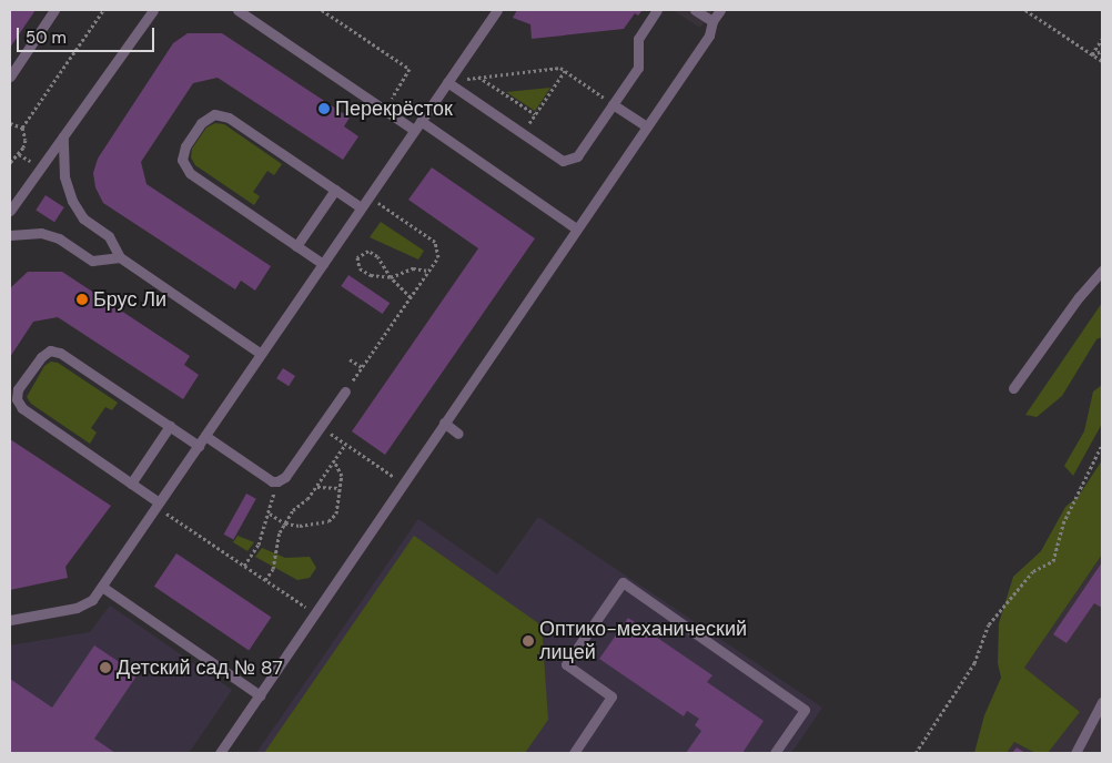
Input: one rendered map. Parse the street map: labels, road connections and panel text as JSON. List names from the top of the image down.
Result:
{
  "places": [
    "Перекрёсток",
    "Брус Ли",
    "Оптико-механический лицей",
    "Детский сад № 87"
  ],
  "scale_bar": "50 m"
}
